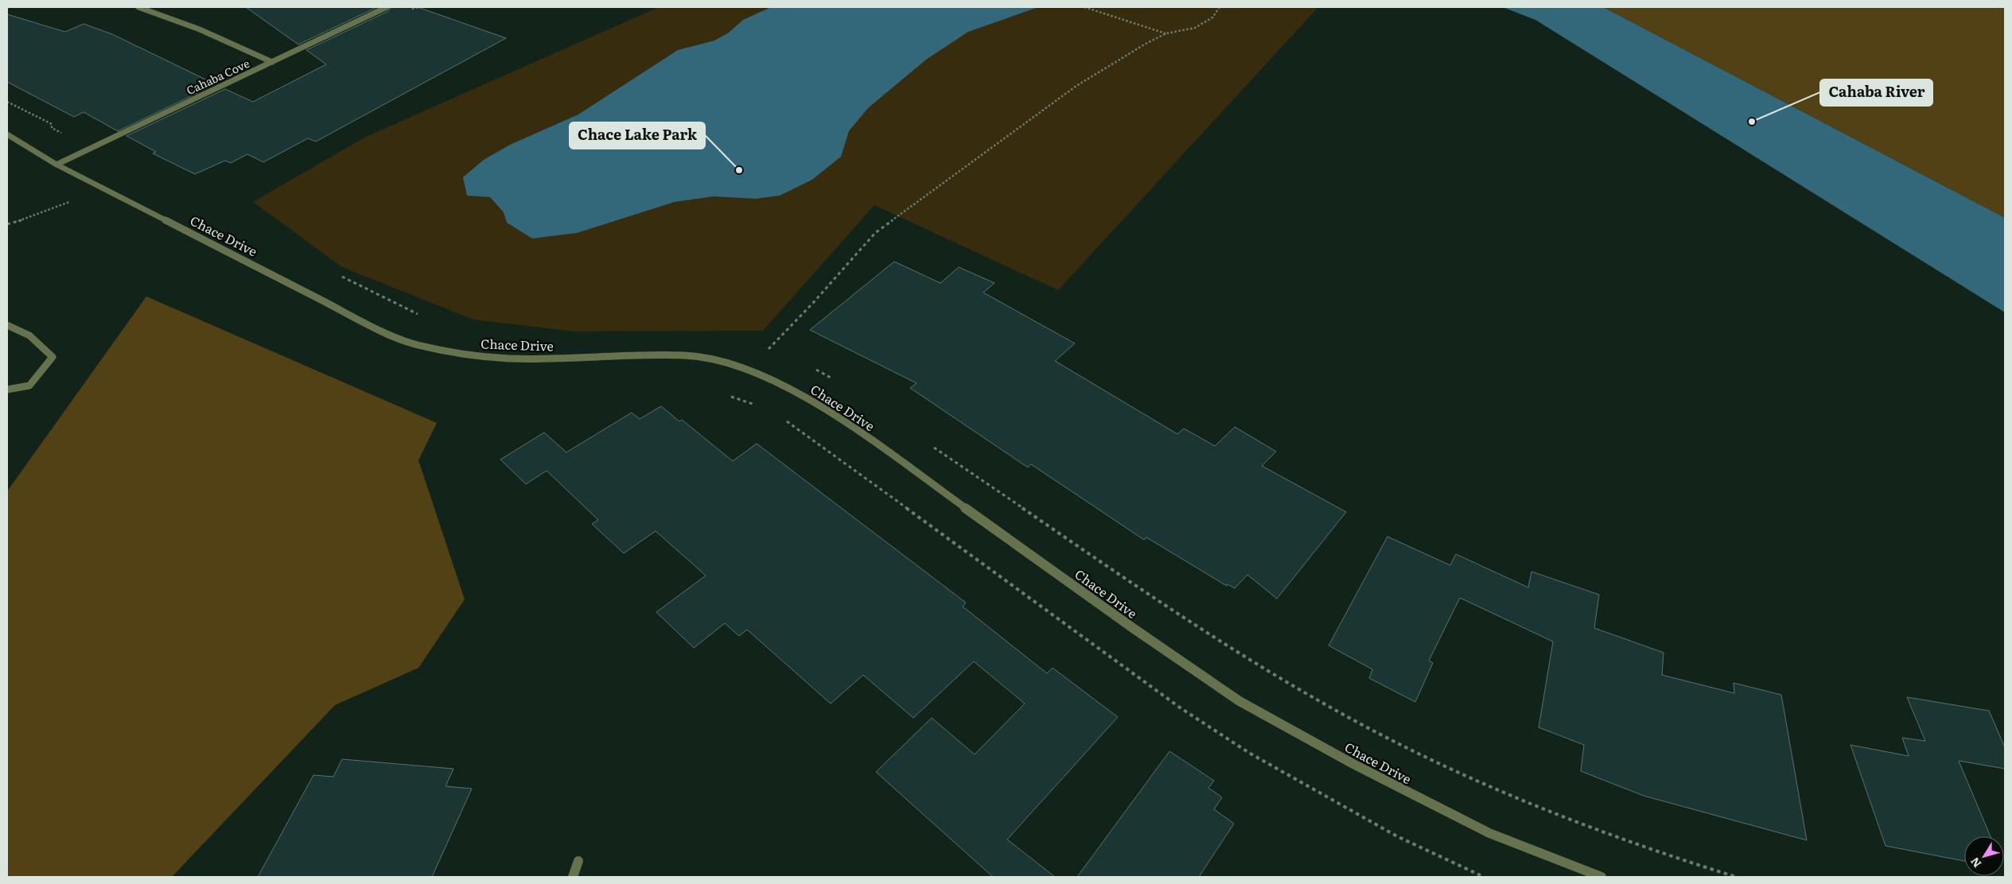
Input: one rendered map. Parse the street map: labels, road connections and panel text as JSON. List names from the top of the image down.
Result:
{
  "streets": {
    "street": ["Cahaba Cove", "Chace Drive"]
  },
  "crossings": [
    ["Cahaba Cove", "Chace Drive"]
  ],
  "places": ["Cahaba River", "Chace Lake Park"],
  "north": "bottom left"
}
